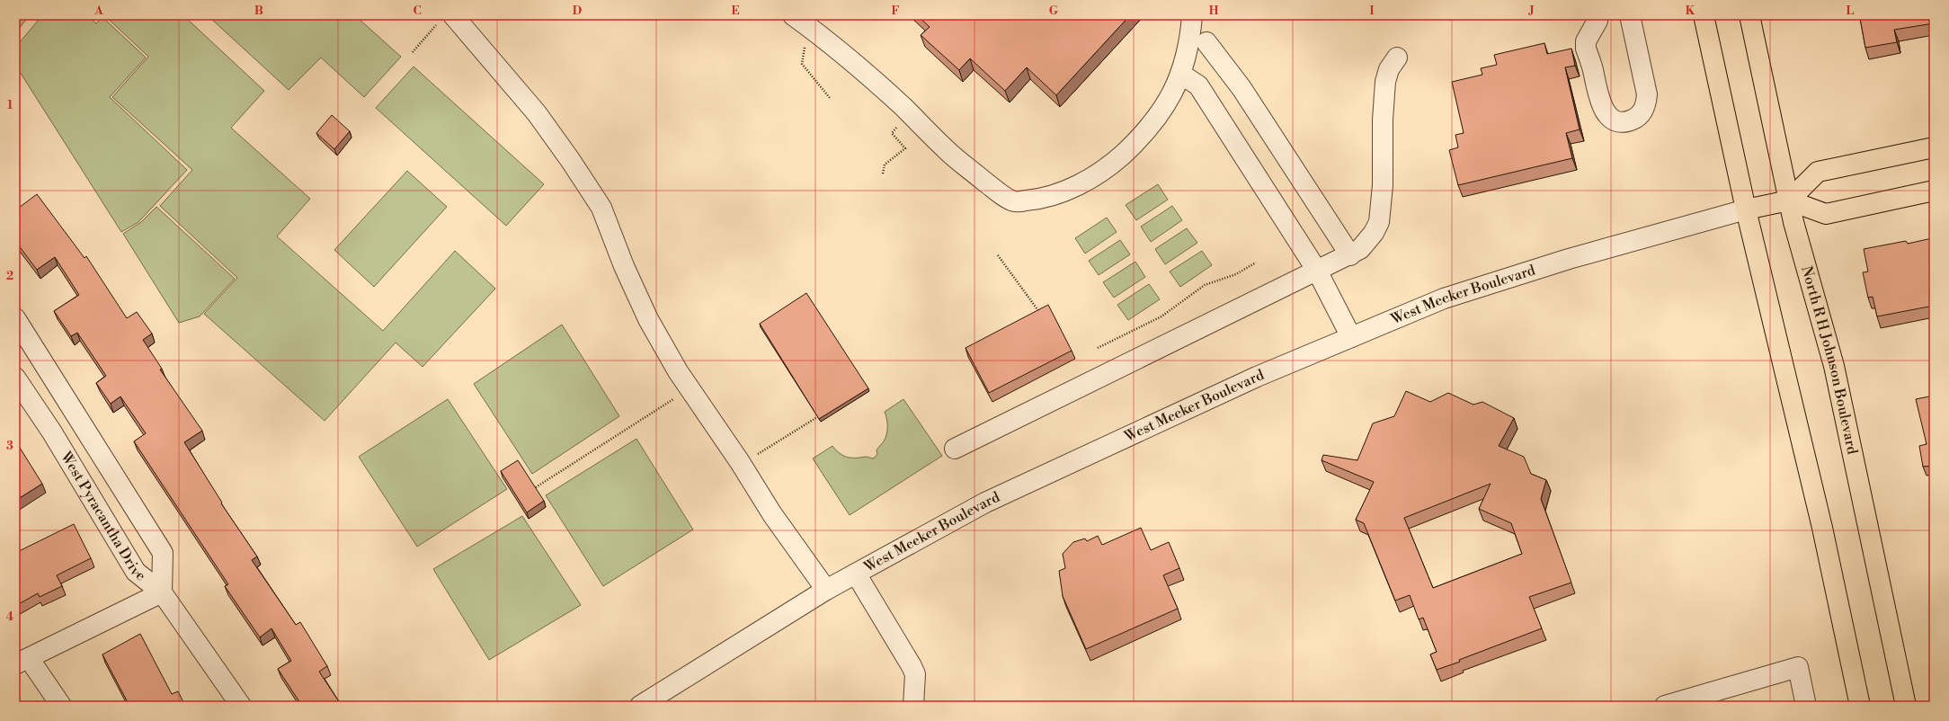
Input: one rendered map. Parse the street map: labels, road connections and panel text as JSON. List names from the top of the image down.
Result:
{
  "streets": {
    "main road": ["West Meeker Boulevard", "North R H Johnson Boulevard"],
    "street": ["West Pyracantha Drive"]
  },
  "crossings": [
    ["West Meeker Boulevard", "North R H Johnson Boulevard"]
  ],
  "grid": {
    "columns": [
      "A",
      "B",
      "C",
      "D",
      "E",
      "F",
      "G",
      "H",
      "I",
      "J",
      "K",
      "L"
    ],
    "rows": [
      "1",
      "2",
      "3",
      "4"
    ]
  }
}
